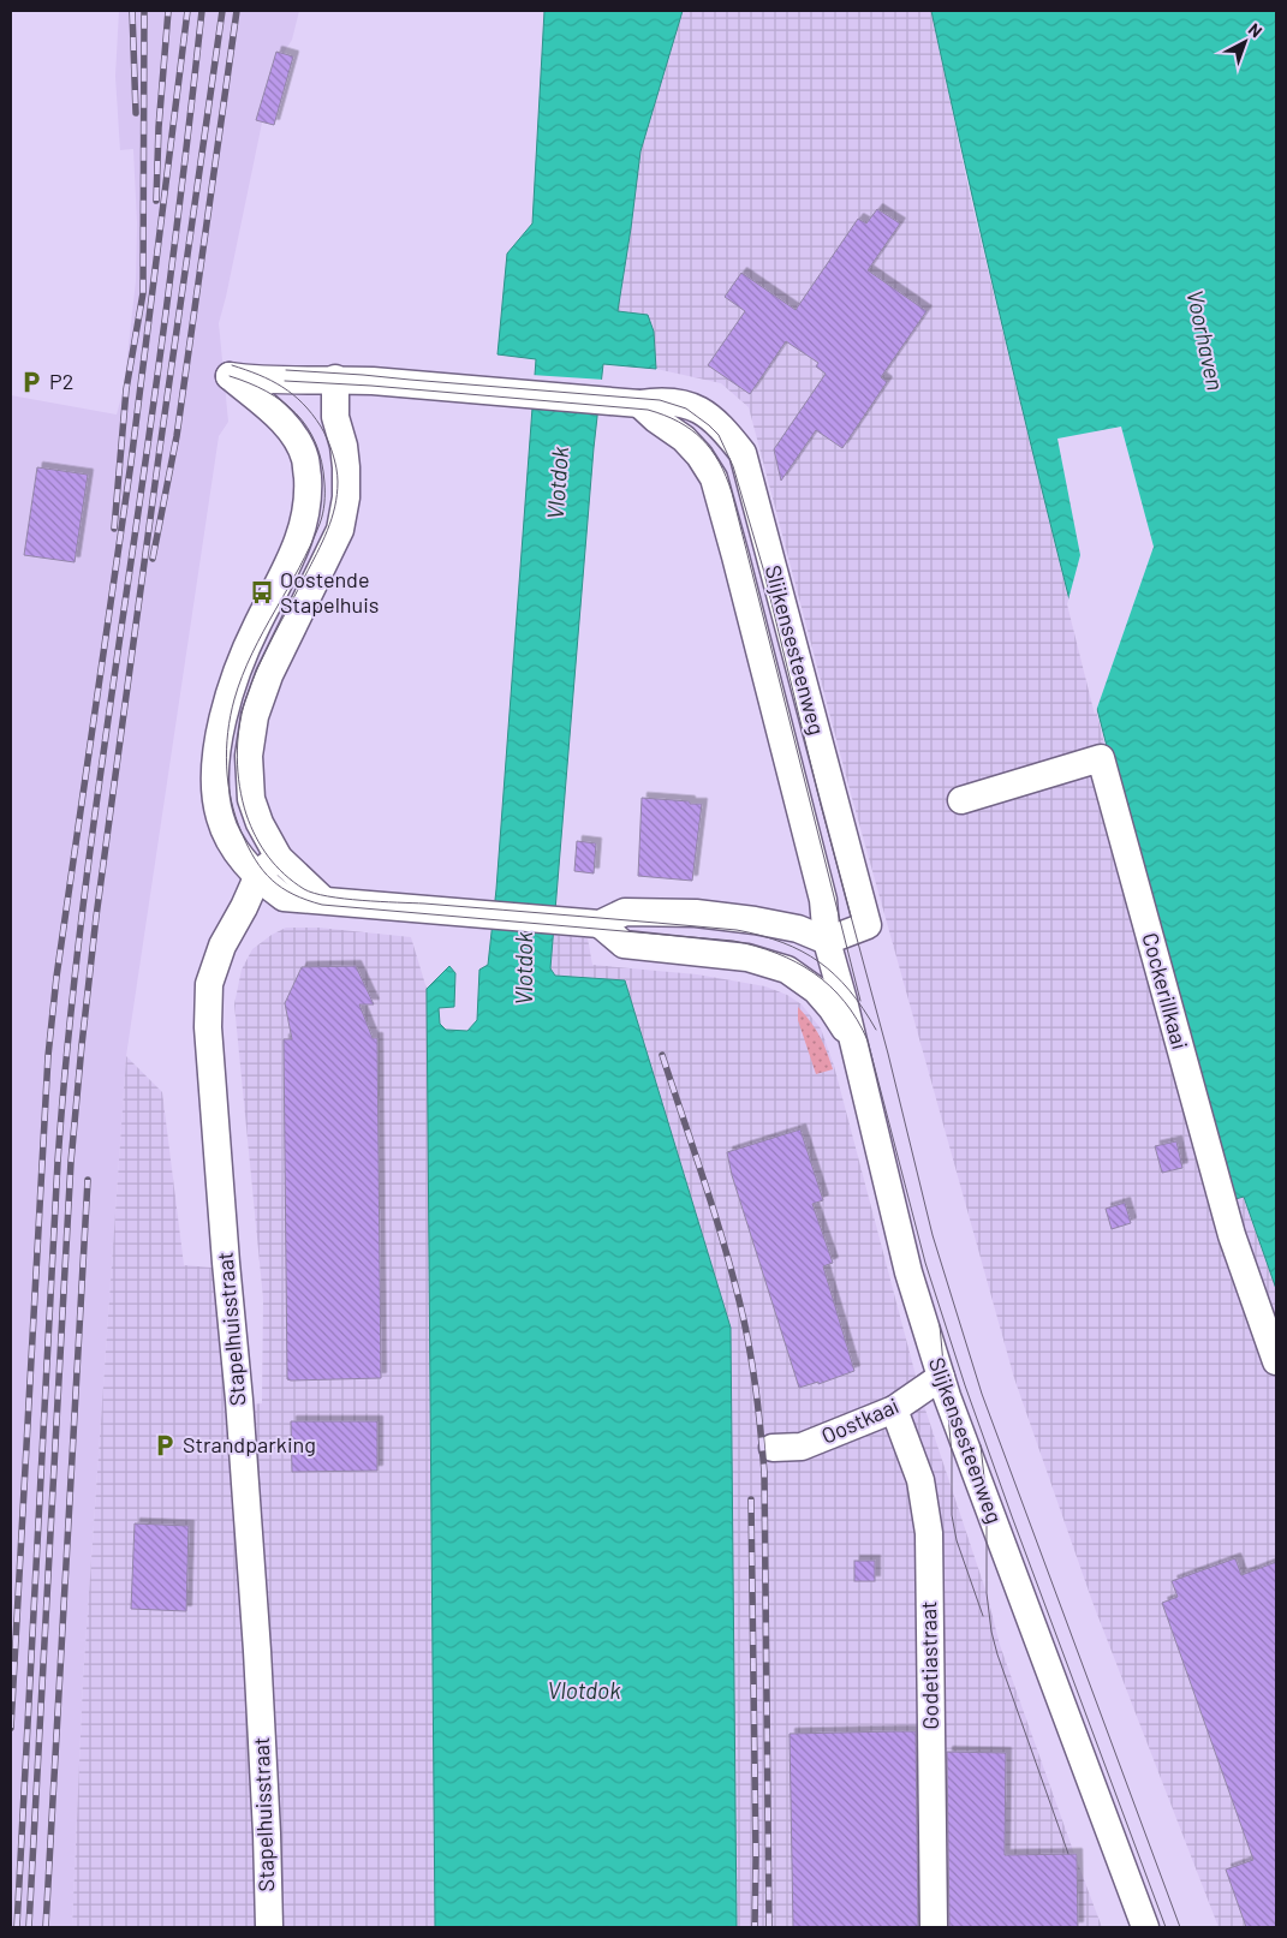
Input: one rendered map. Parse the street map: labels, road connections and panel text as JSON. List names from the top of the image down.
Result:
{
  "streets": {
    "street": [
      "Slijkensesteenweg",
      "Cockerillkaai",
      "Stapelhuisstraat",
      "Oostkaai",
      "Godetiastraat"
    ]
  },
  "crossings": [
    ["Slijkensesteenweg", "Stapelhuisstraat"],
    ["Slijkensesteenweg", "Oostkaai"],
    ["Oostkaai", "Godetiastraat"]
  ],
  "water": ["Voorhaven", "Vlotdok"],
  "places": {
    "parking": ["P2", "Strandparking"],
    "bus stop": ["Oostende Stapelhuis"]
  },
  "north": "top right"
}
